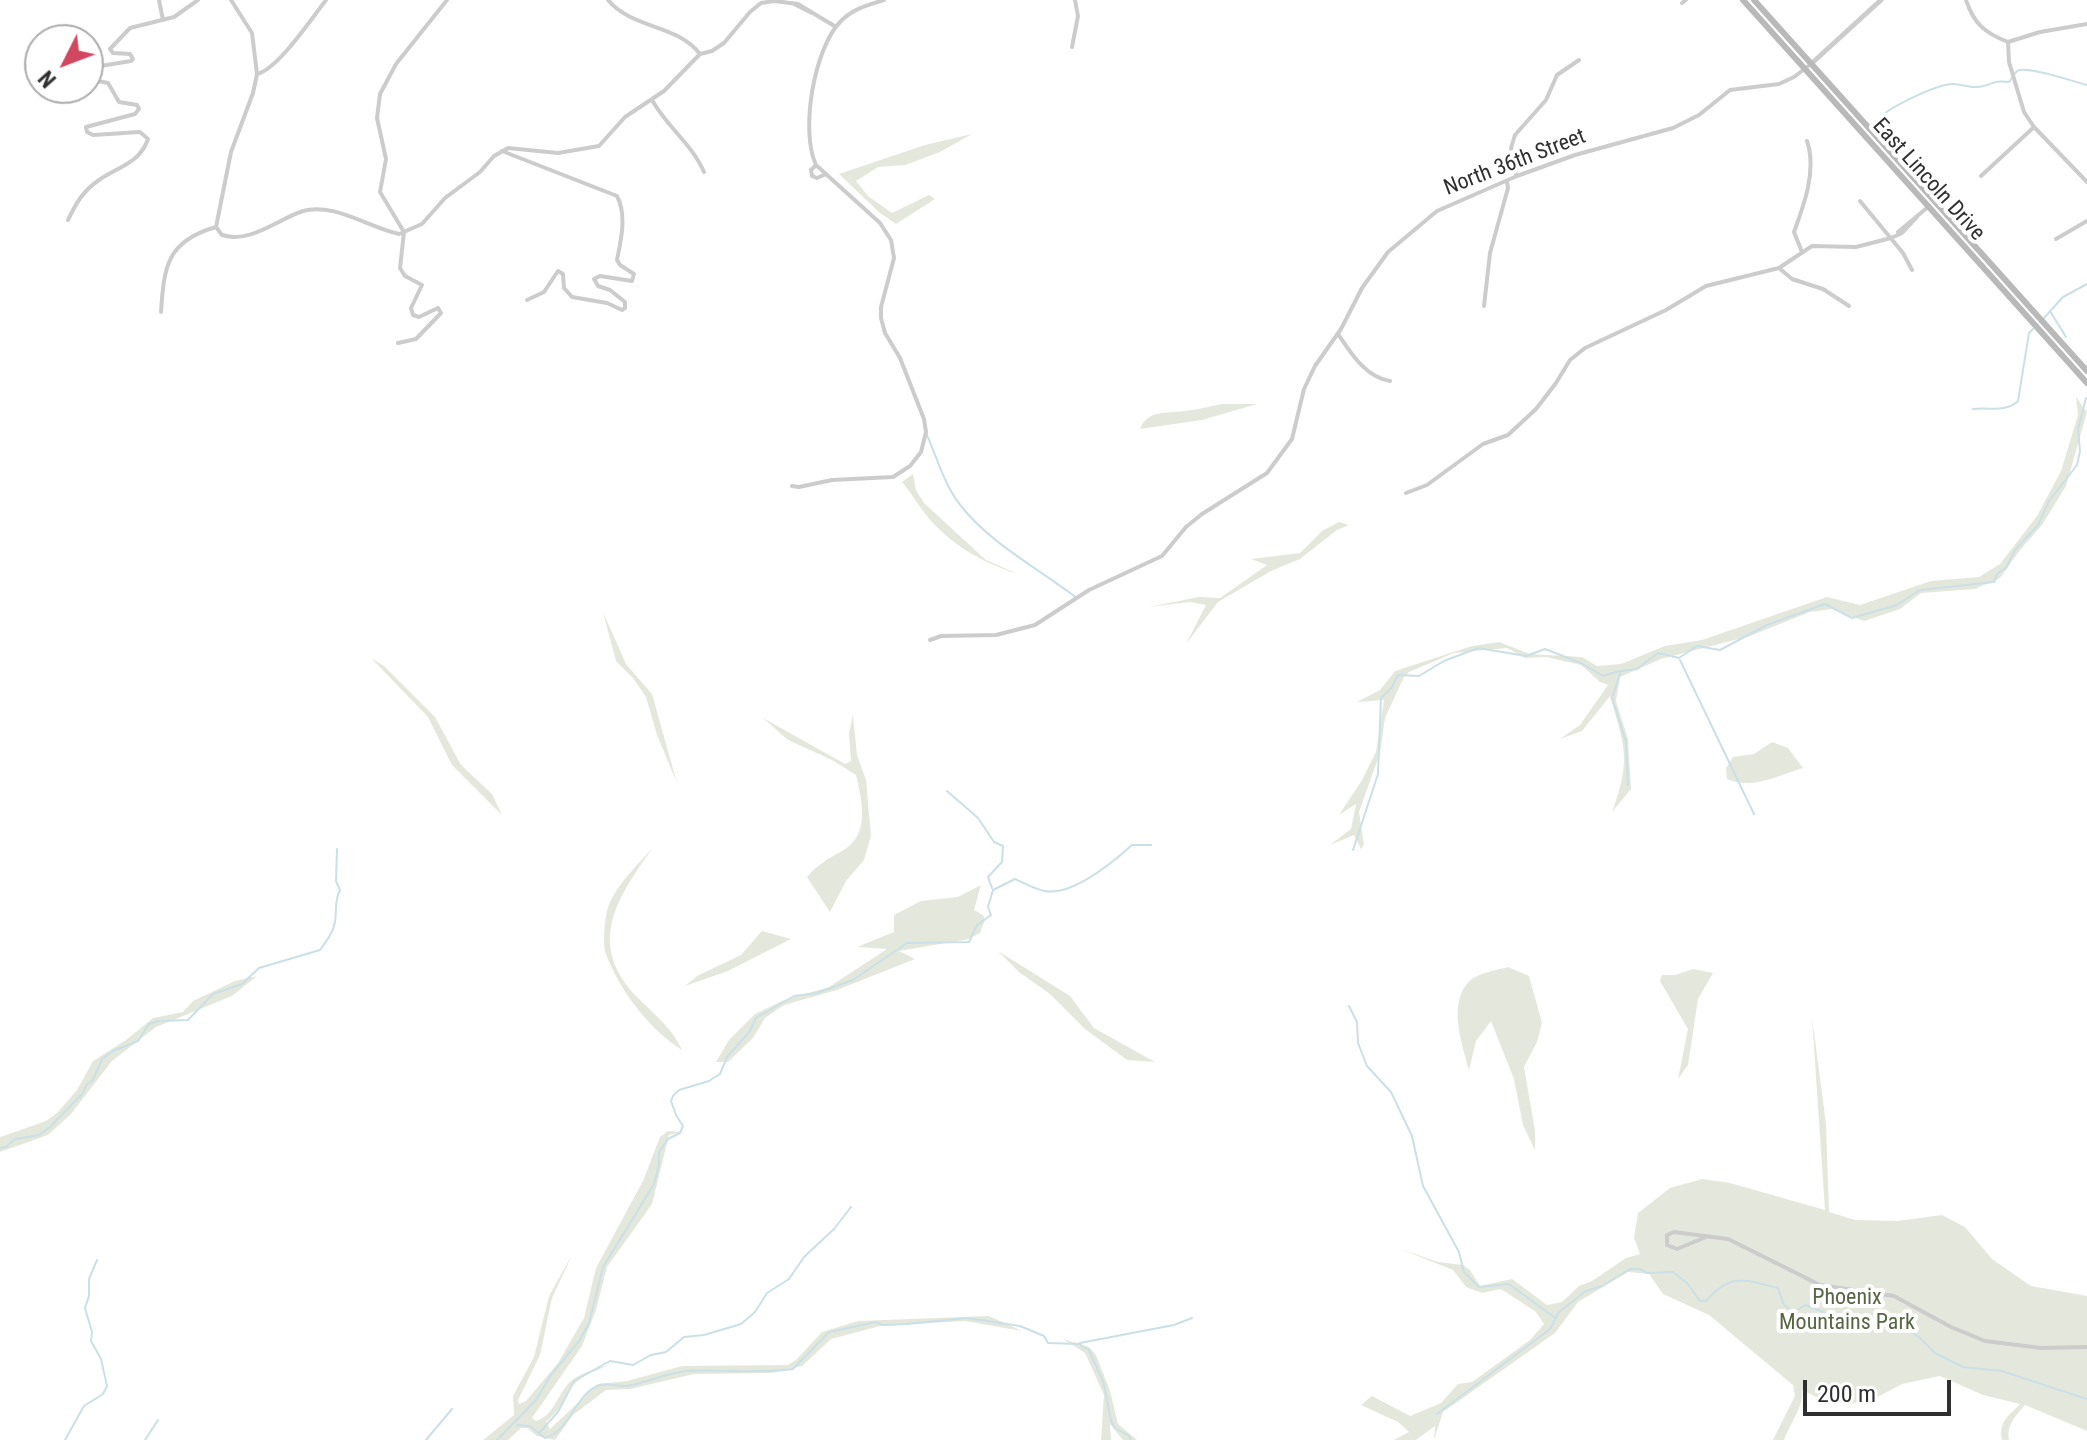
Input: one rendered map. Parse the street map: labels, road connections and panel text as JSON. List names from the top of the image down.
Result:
{
  "streets": {
    "main road": ["East Lincoln Drive"],
    "street": ["North 36th Street"]
  },
  "crossings": [
    ["North 36th Street", "East Lincoln Drive"]
  ],
  "parks": ["Phoenix Mountains Park"],
  "scale_bar": "200 m",
  "north": "bottom left"
}
